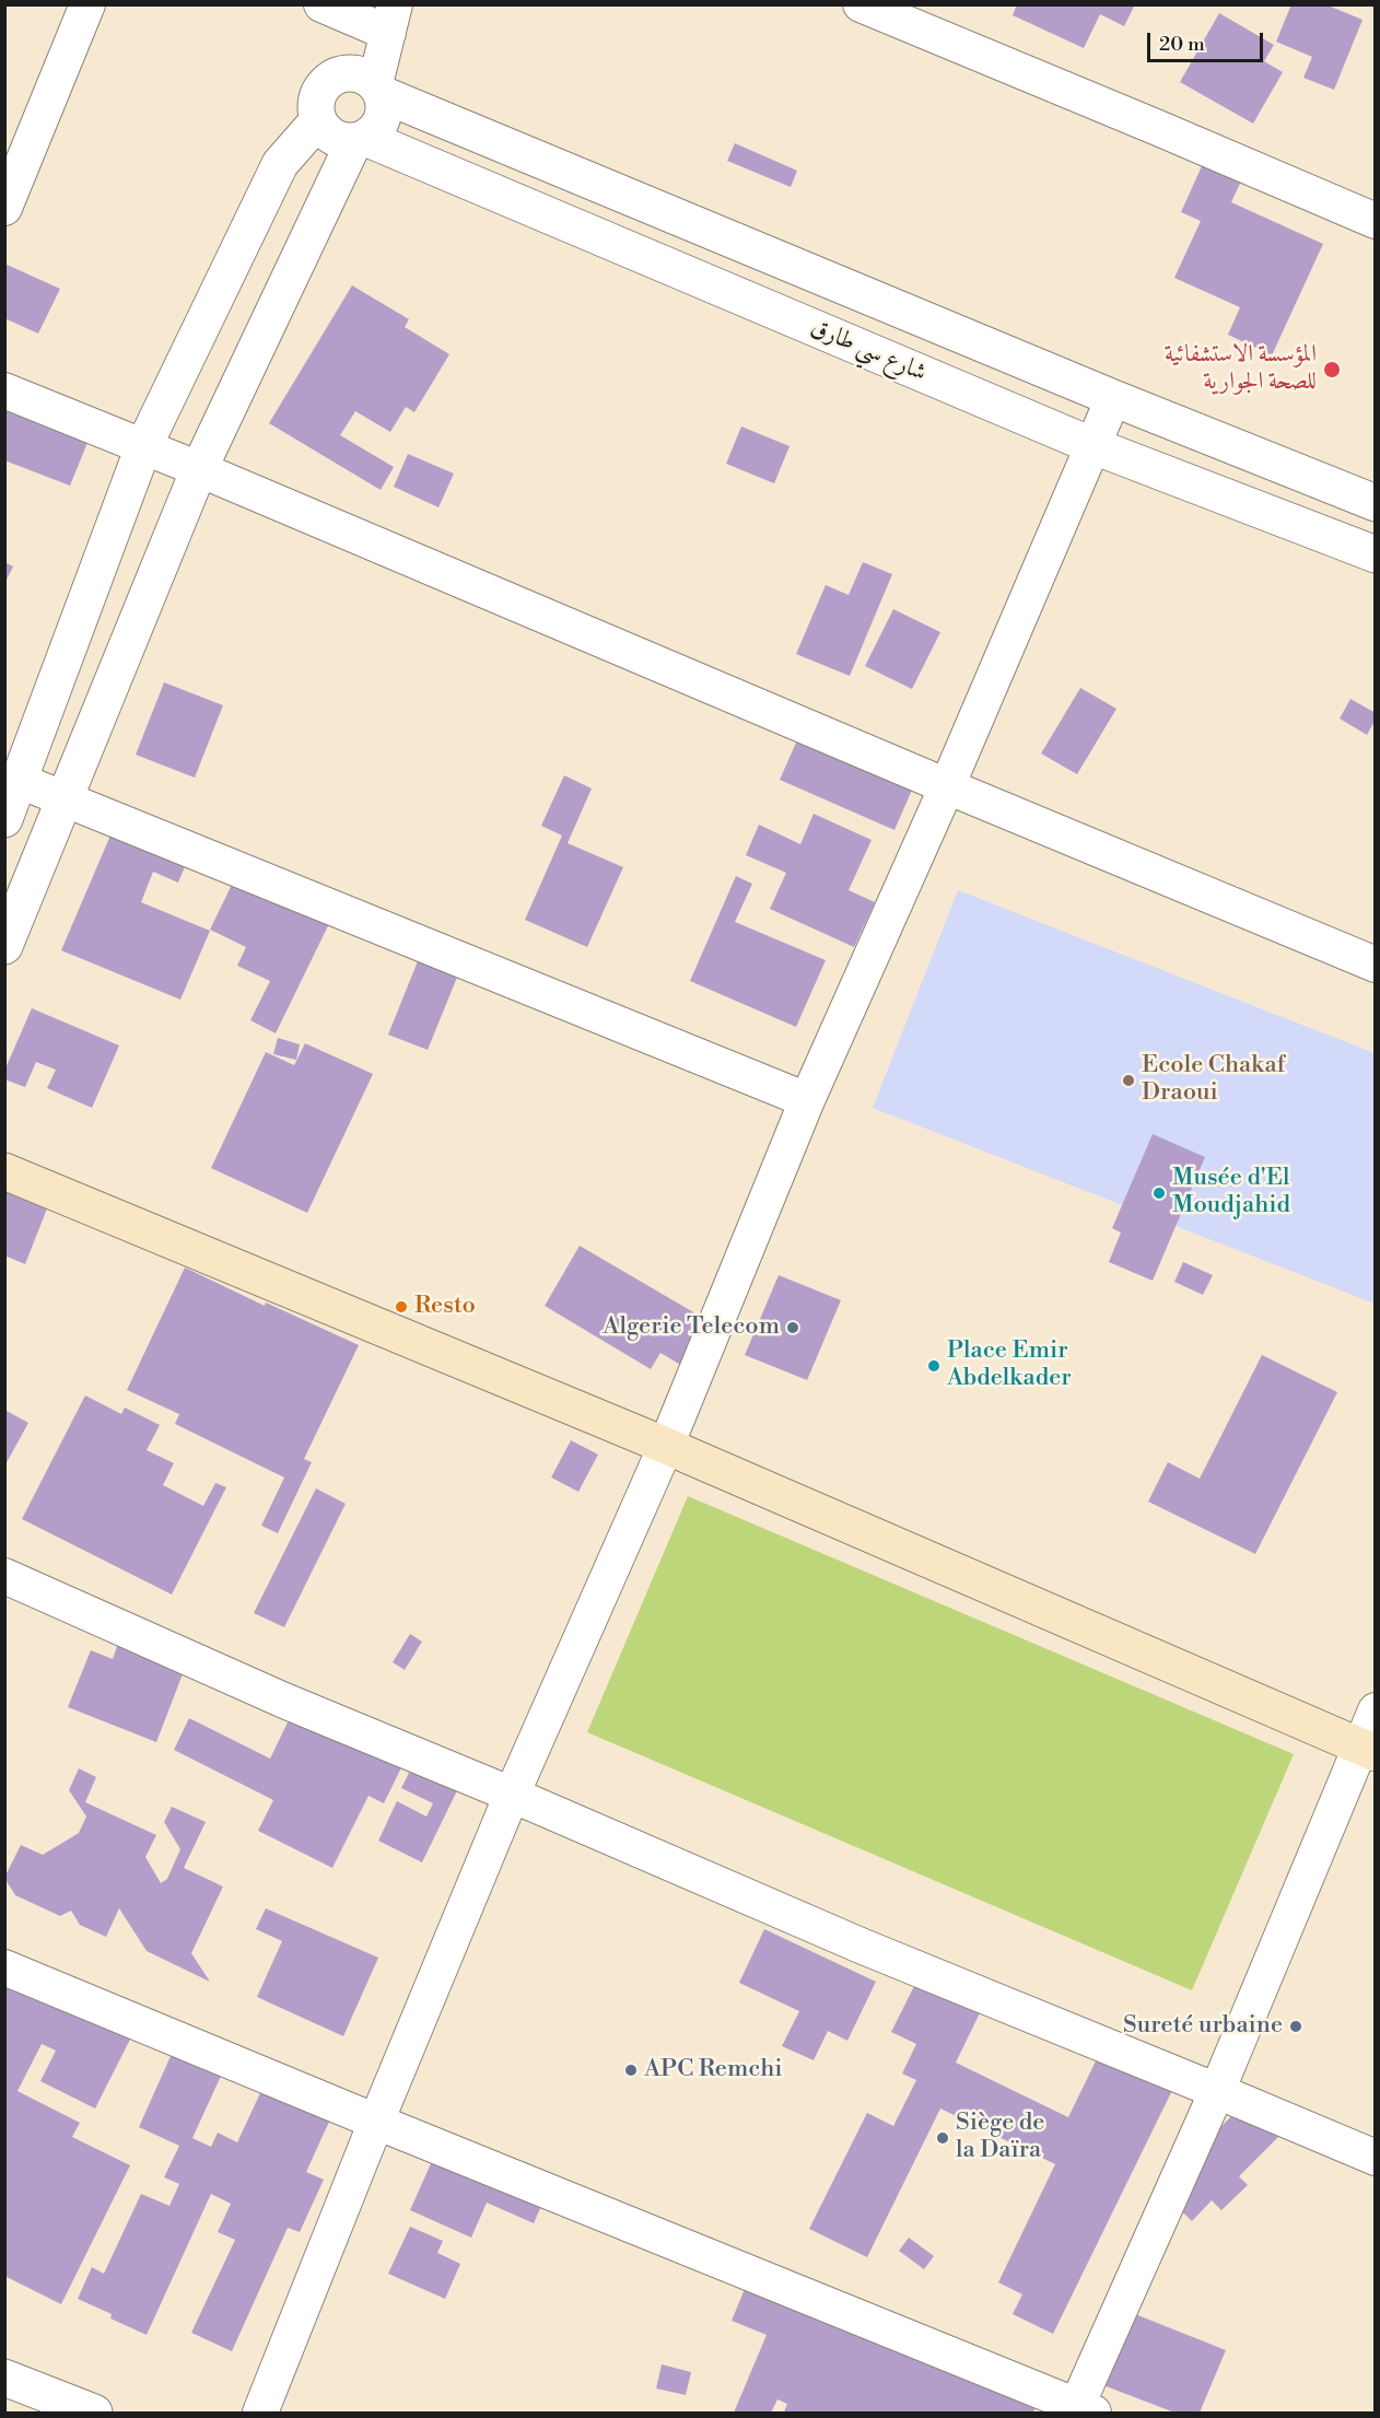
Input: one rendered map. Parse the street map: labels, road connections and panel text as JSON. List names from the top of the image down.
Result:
{
  "streets": {
    "street": ["شارع سي طارق"]
  },
  "places": [
    "المؤسسة الاستشفائية للصحة الجوارية",
    "Ecole Chakaf Draoui",
    "Musée d'El Moudjahid",
    "Resto",
    "Algerie Telecom",
    "Place Emir Abdelkader",
    "Sureté urbaine",
    "APC Remchi",
    "Siège de la Daïra"
  ],
  "scale_bar": "20 m"
}
